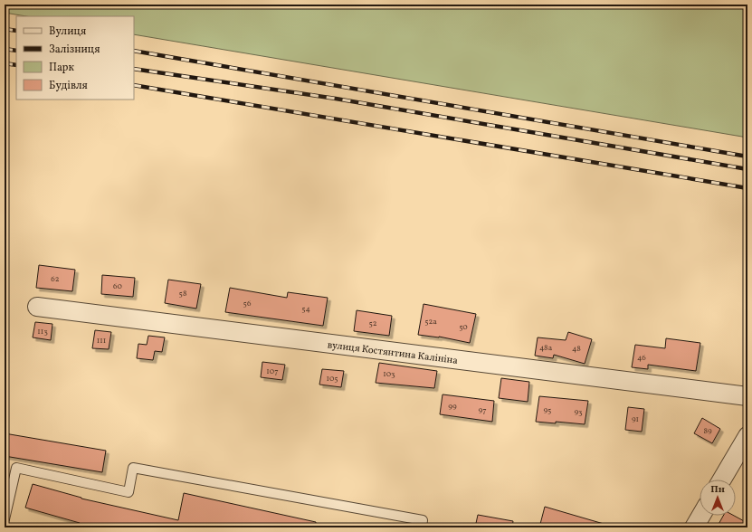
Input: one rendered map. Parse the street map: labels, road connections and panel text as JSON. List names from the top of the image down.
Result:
{
  "streets": {
    "street": ["вулиця Костянтина Калініна"]
  },
  "house_numbers": [
    "62",
    "60",
    "58",
    "56",
    "54",
    "52а",
    "52",
    "50",
    "113",
    "111",
    "48а",
    "48",
    "46",
    "107",
    "103",
    "105",
    "99",
    "97",
    "95",
    "93",
    "91",
    "89"
  ],
  "legend": [
    "Вулиця",
    "Залізниця",
    "Парк",
    "Будівля"
  ],
  "north": "top"
}
